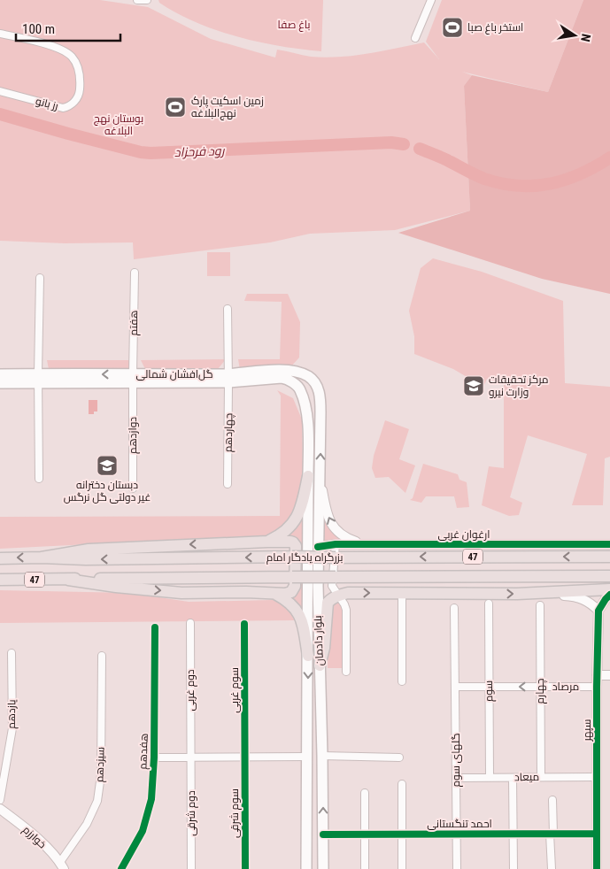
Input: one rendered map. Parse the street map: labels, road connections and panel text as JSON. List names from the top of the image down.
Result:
{
  "streets": {
    "highway": ["47", "بزرگراه یادگار امام"],
    "main road": ["گل‌افشان شمالی", "بلوار دادمان"],
    "street": [
      "رز بانو",
      "هفتم",
      "چهاردهم",
      "دوازدهم",
      "ارغوان غربی",
      "مرصاد",
      "دوم غربی",
      "سوم غربی",
      "سوم",
      "چهارم",
      "یازدهم",
      "سپهر",
      "هفدهم",
      "گلهای سوم",
      "سیزدهم",
      "میعاد",
      "دوم شرقی",
      "سوم شرقی",
      "احمد تنگستانی",
      "خوارزم"
    ]
  },
  "crossings": [
    ["هفتم", "گل‌افشان شمالی"],
    ["هفتم", "دوازدهم"],
    ["گل‌افشان شمالی", "چهاردهم"],
    ["گل‌افشان شمالی", "دوازدهم"],
    ["گل‌افشان شمالی", "بلوار دادمان"],
    ["ارغوان غربی", "بلوار دادمان"],
    ["بلوار دادمان", "احمد تنگستانی"],
    ["مرصاد", "سوم"],
    ["مرصاد", "چهارم"],
    ["مرصاد", "سپهر"],
    ["مرصاد", "گلهای سوم"],
    ["دوم غربی", "دوم شرقی"],
    ["سوم غربی", "سوم شرقی"],
    ["سوم", "میعاد"],
    ["چهارم", "میعاد"],
    ["سپهر", "میعاد"],
    ["سپهر", "احمد تنگستانی"],
    ["گلهای سوم", "میعاد"],
    ["گلهای سوم", "احمد تنگستانی"],
    ["سیزدهم", "خوارزم"]
  ],
  "one_way": ["مرصاد"],
  "water": ["رود فرحزاد"],
  "parks": ["باغ صفا", "بوستان نهج البلاغه"],
  "places": {
    "sports": ["استخر باغ صبا", "زمین اسکیت پارک نهج‌البلاغه"],
    "school or university": ["مرکز تحقیقات وزارت نیرو", "دبستان دخترانه غیر دولتی گل نرگس"]
  },
  "scale_bar": "100 m",
  "north": "right"
}
